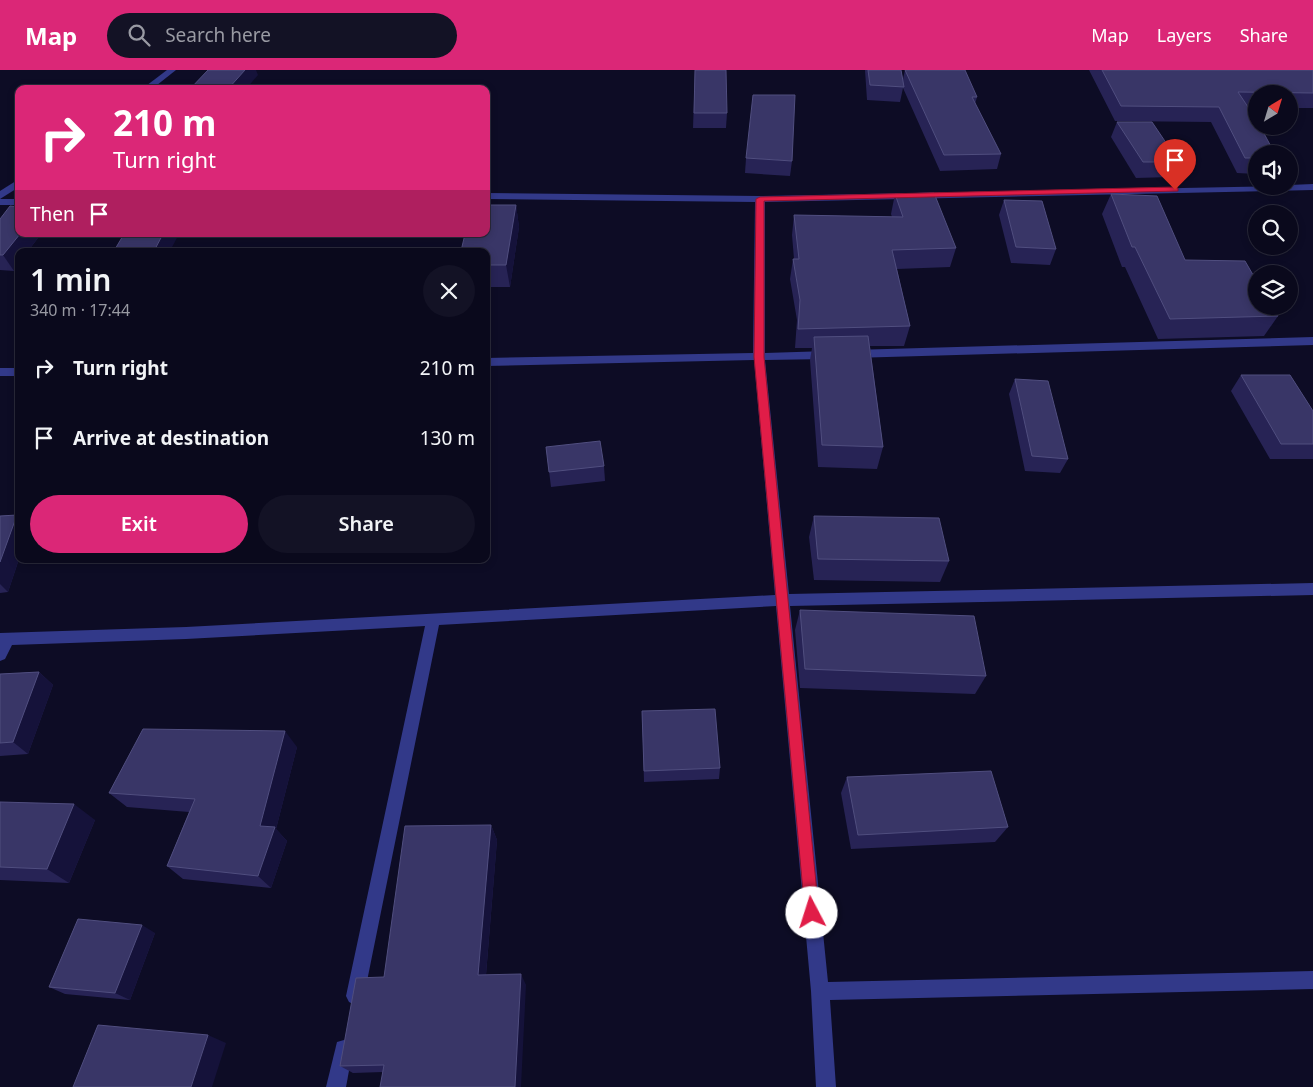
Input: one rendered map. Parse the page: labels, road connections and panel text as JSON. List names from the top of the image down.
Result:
{
  "north": "top right",
  "page": {
    "header": "Map",
    "search": "Search here",
    "nav": ["Map", "Layers", "Share"],
    "turn": ["210 m", "Turn right"],
    "then": "Then",
    "heading": ["1 min", "340 m · 17:44"],
    "list": [
      {
        "name": "Turn right",
        "value": "210 m"
      },
      {
        "name": "Arrive at destination",
        "value": "130 m"
      }
    ],
    "buttons": ["Exit", "Share"]
  }
}
